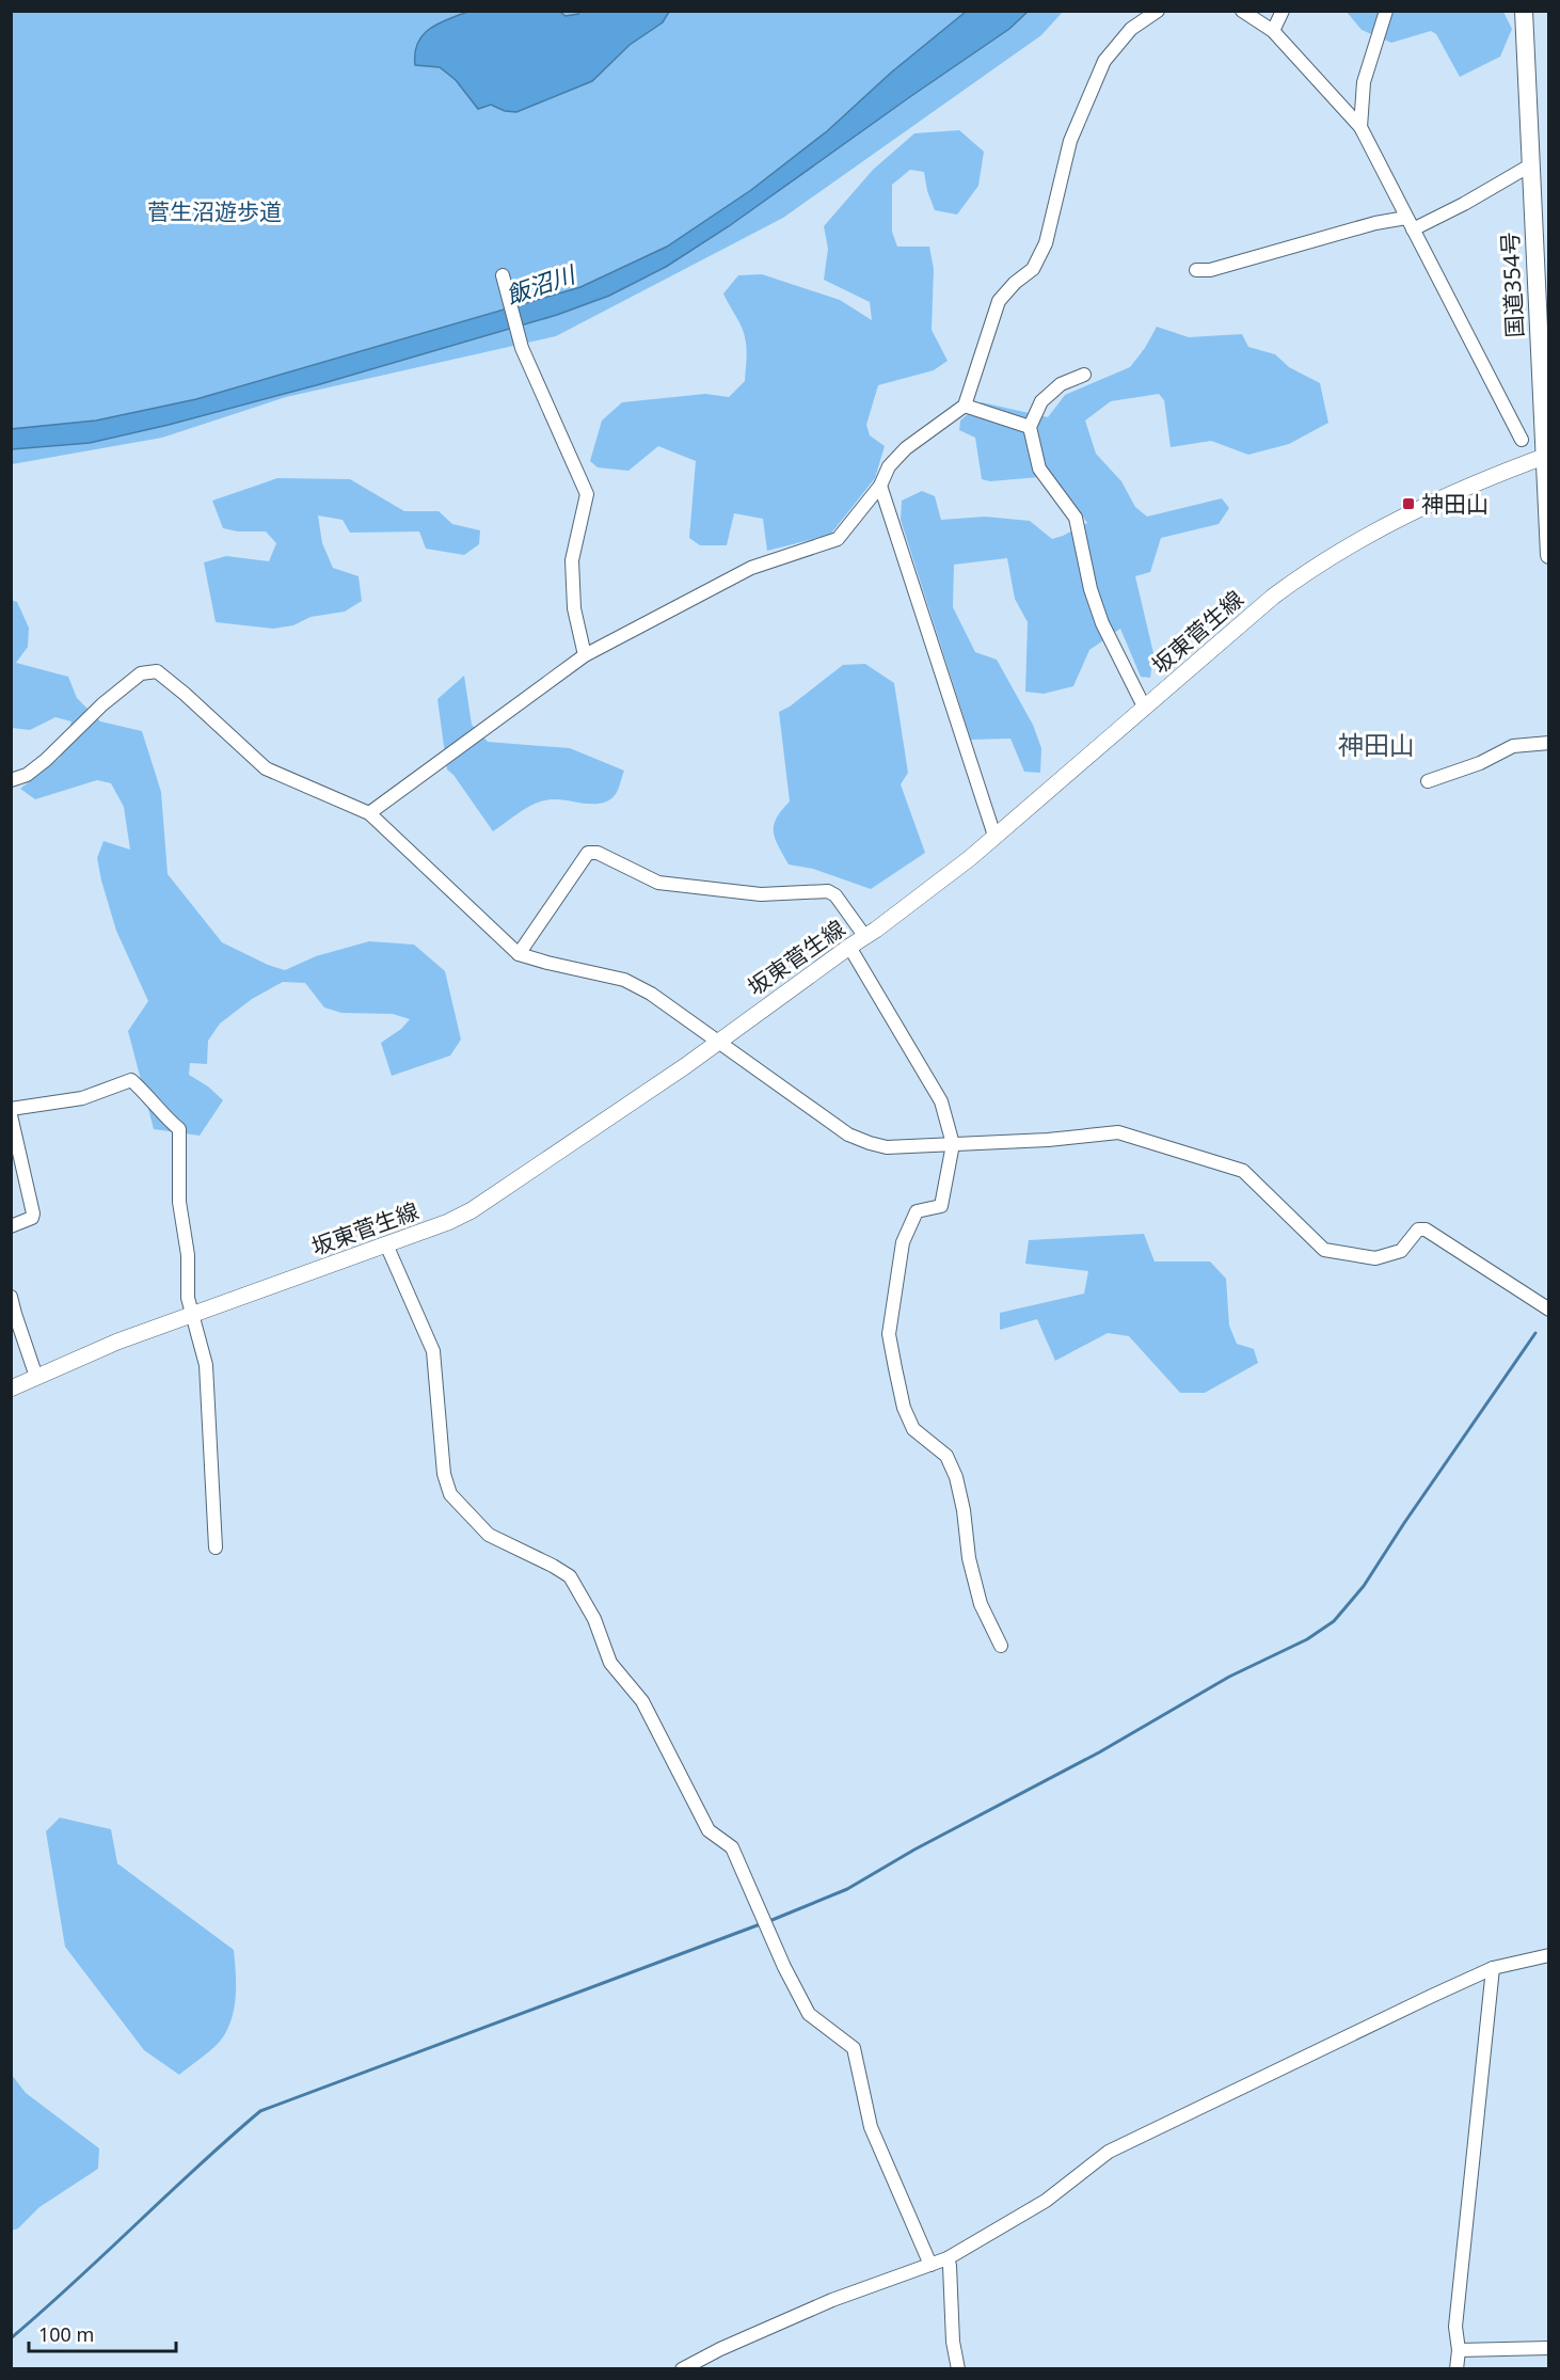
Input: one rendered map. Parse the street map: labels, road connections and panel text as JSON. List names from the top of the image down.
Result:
{
  "streets": {
    "highway": ["国道354号"],
    "main road": ["坂東菅生線"]
  },
  "crossings": [
    ["国道354号", "坂東菅生線"]
  ],
  "districts": ["神田山"],
  "water": ["飯沼川"],
  "parks": ["菅生沼遊歩道"],
  "places": {
    "transit": ["神田山"]
  },
  "scale_bar": "100 m"
}
